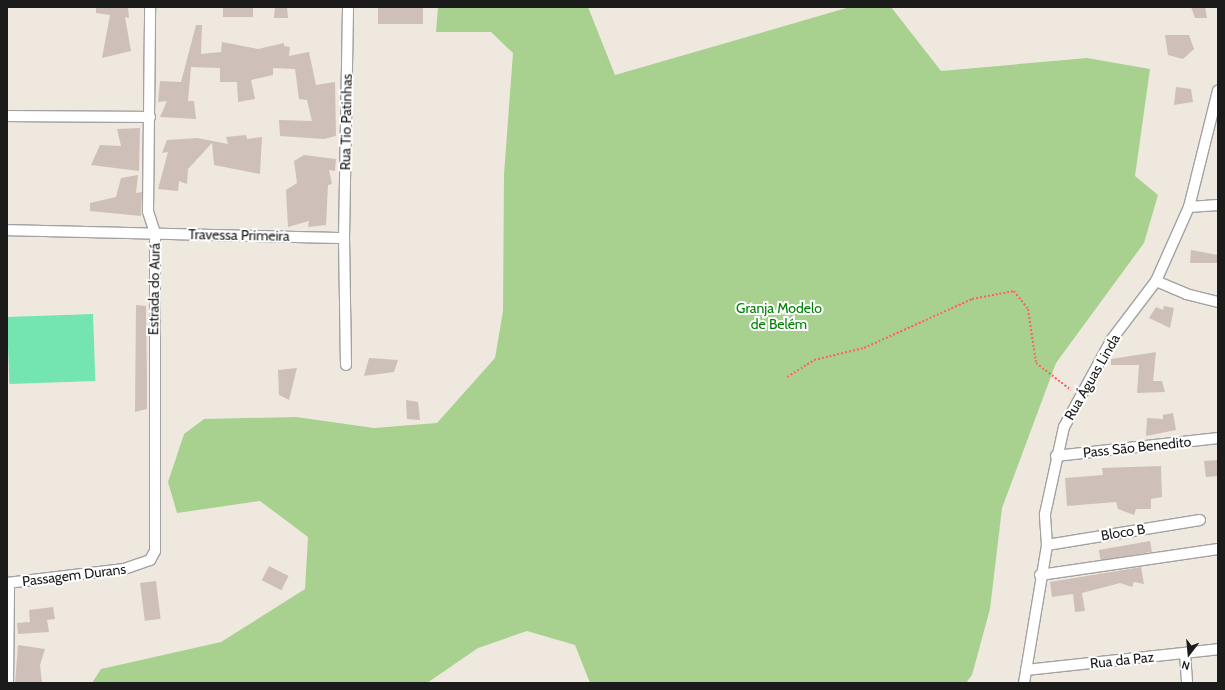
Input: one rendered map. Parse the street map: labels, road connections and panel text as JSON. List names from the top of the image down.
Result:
{
  "streets": {
    "street": [
      "Rua Tio Patinhas",
      "Travessa Primeira",
      "Estrada do Aurá",
      "Rua Águas Linda",
      "Pass São Benedito",
      "Bloco B",
      "Passagem Durans",
      "Rua da Paz"
    ]
  },
  "crossings": [
    ["Rua Tio Patinhas", "Travessa Primeira"],
    ["Travessa Primeira", "Estrada do Aurá"],
    ["Estrada do Aurá", "Passagem Durans"],
    ["Rua Águas Linda", "Pass São Benedito"],
    ["Rua Águas Linda", "Bloco B"],
    ["Rua Águas Linda", "Rua da Paz"]
  ],
  "parks": ["Granja Modelo de Belém"],
  "north": "bottom"
}
